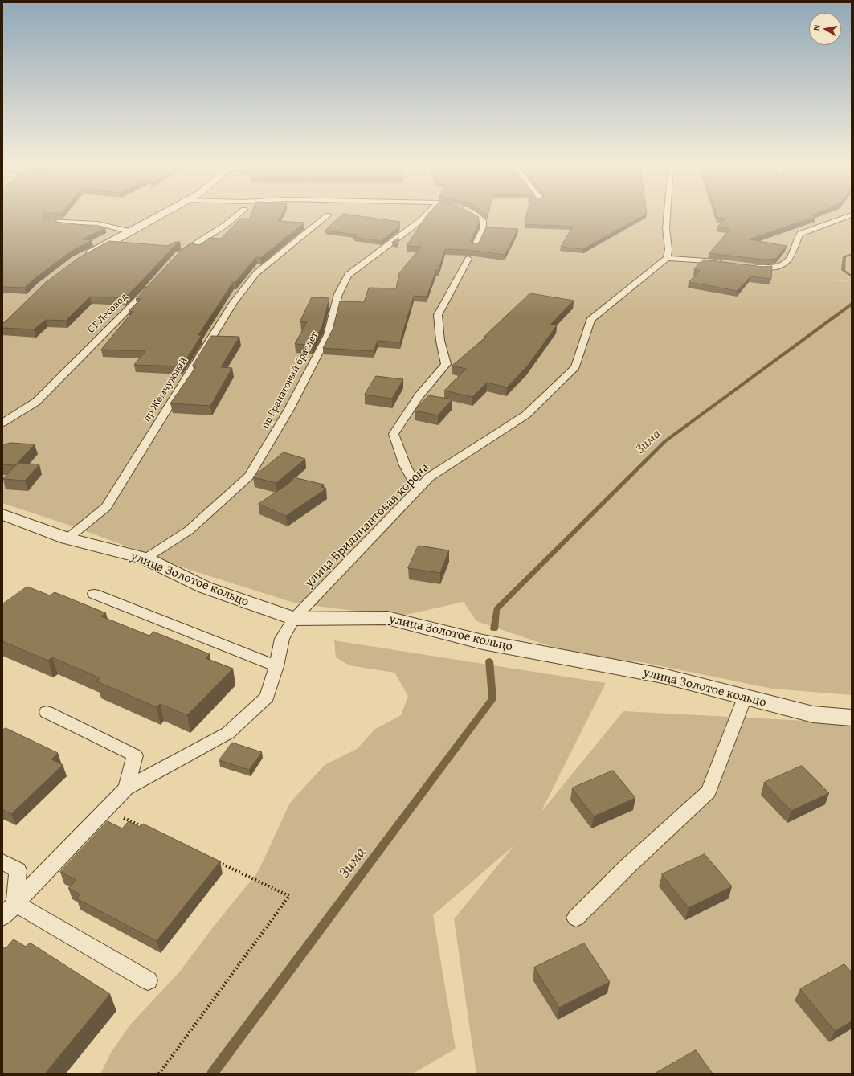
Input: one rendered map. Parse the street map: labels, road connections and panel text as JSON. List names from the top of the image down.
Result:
{
  "streets": {
    "street": ["улица Золотое кольцо"],
    "lane": [
      "СТ Лесовод",
      "пр Гранатовый браслет",
      "пр Жемчужный",
      "улица Бриллиантовая корона"
    ]
  },
  "crossings": [
    ["пр Гранатовый браслет", "улица Золотое кольцо"],
    ["пр Жемчужный", "улица Золотое кольцо"],
    ["улица Бриллиантовая корона", "улица Золотое кольцо"]
  ],
  "water": ["Зима"],
  "north": "left"
}
